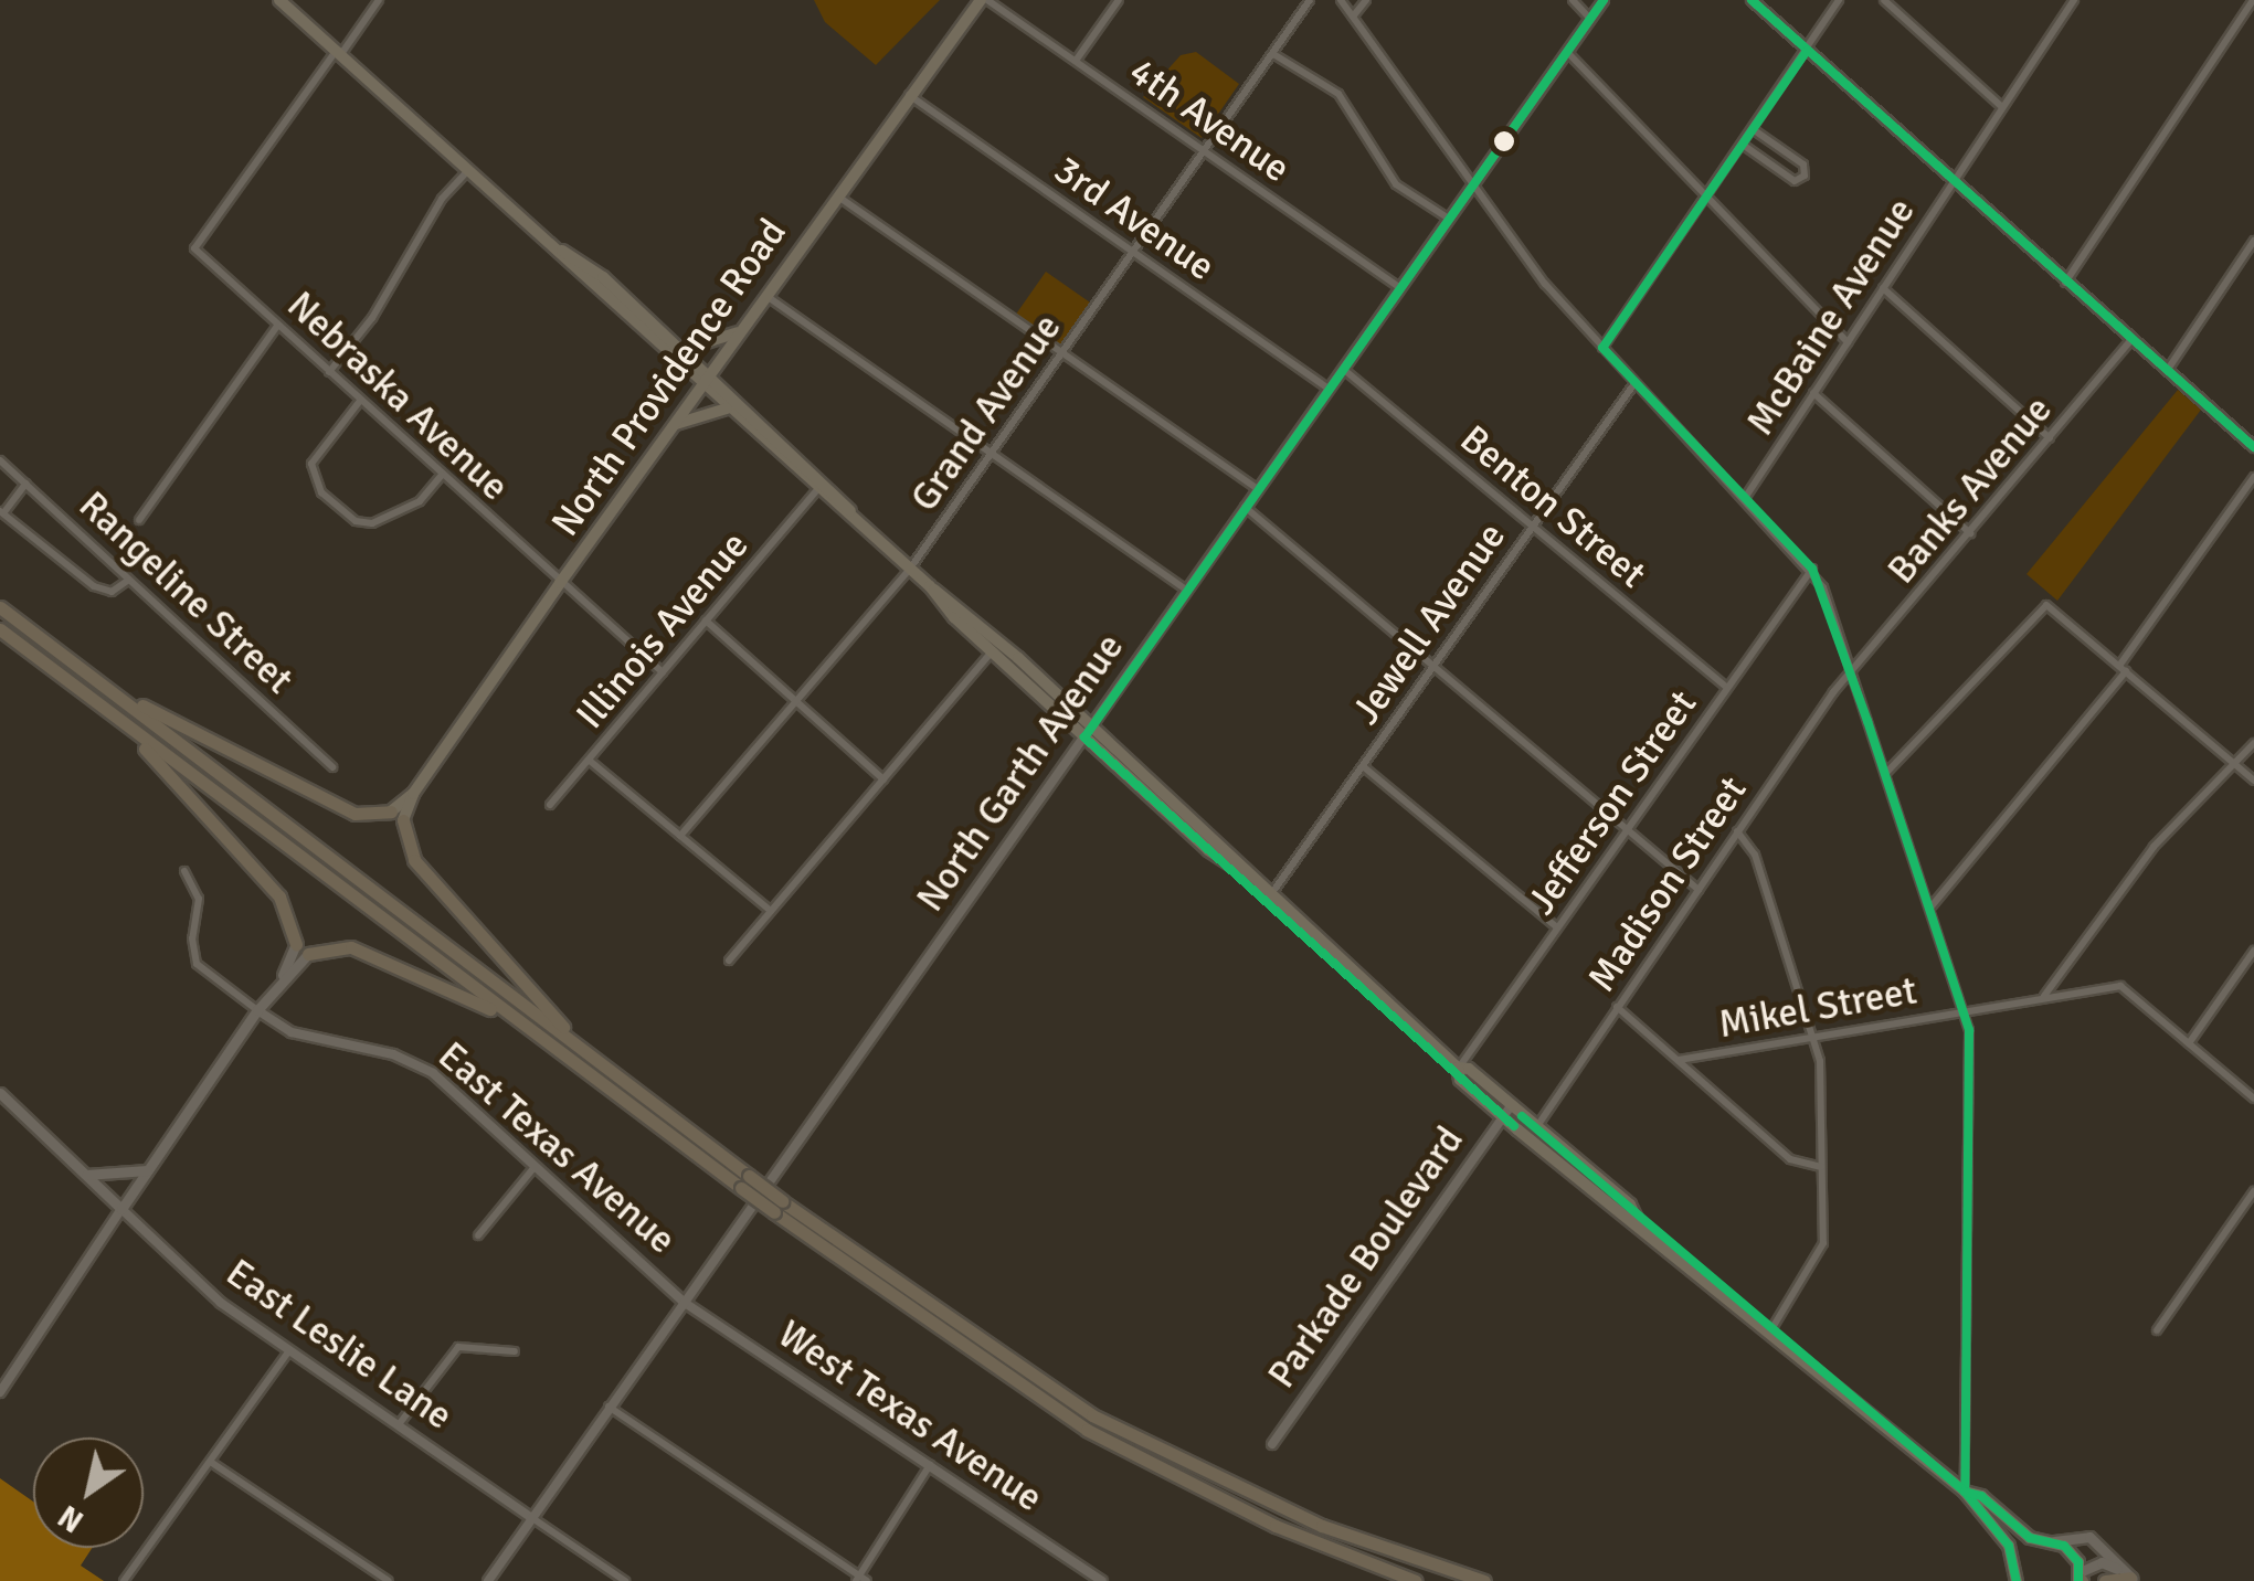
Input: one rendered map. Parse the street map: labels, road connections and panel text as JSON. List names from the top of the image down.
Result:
{
  "streets": {
    "main road": ["North Providence Road"],
    "street": [
      "4th Avenue",
      "3rd Avenue",
      "McBaine Avenue",
      "Nebraska Avenue",
      "Grand Avenue",
      "Banks Avenue",
      "Benton Street",
      "Rangeline Street",
      "Jewell Avenue",
      "Illinois Avenue",
      "North Garth Avenue",
      "Jefferson Street",
      "Madison Street",
      "Mikel Street",
      "East Texas Avenue",
      "Parkade Boulevard",
      "East Leslie Lane",
      "West Texas Avenue"
    ]
  },
  "crossings": [
    ["4th Avenue", "North Providence Road"],
    ["4th Avenue", "Grand Avenue"],
    ["4th Avenue", "North Garth Avenue"],
    ["3rd Avenue", "North Providence Road"],
    ["3rd Avenue", "Grand Avenue"],
    ["3rd Avenue", "North Garth Avenue"],
    ["North Providence Road", "Nebraska Avenue"],
    ["Nebraska Avenue", "Illinois Avenue"],
    ["Banks Avenue", "Madison Street"],
    ["Benton Street", "Jewell Avenue"],
    ["Benton Street", "North Garth Avenue"],
    ["Benton Street", "Jefferson Street"],
    ["North Garth Avenue", "East Texas Avenue"],
    ["North Garth Avenue", "East Leslie Lane"],
    ["North Garth Avenue", "West Texas Avenue"],
    ["East Texas Avenue", "West Texas Avenue"]
  ],
  "north": "bottom left"
}
